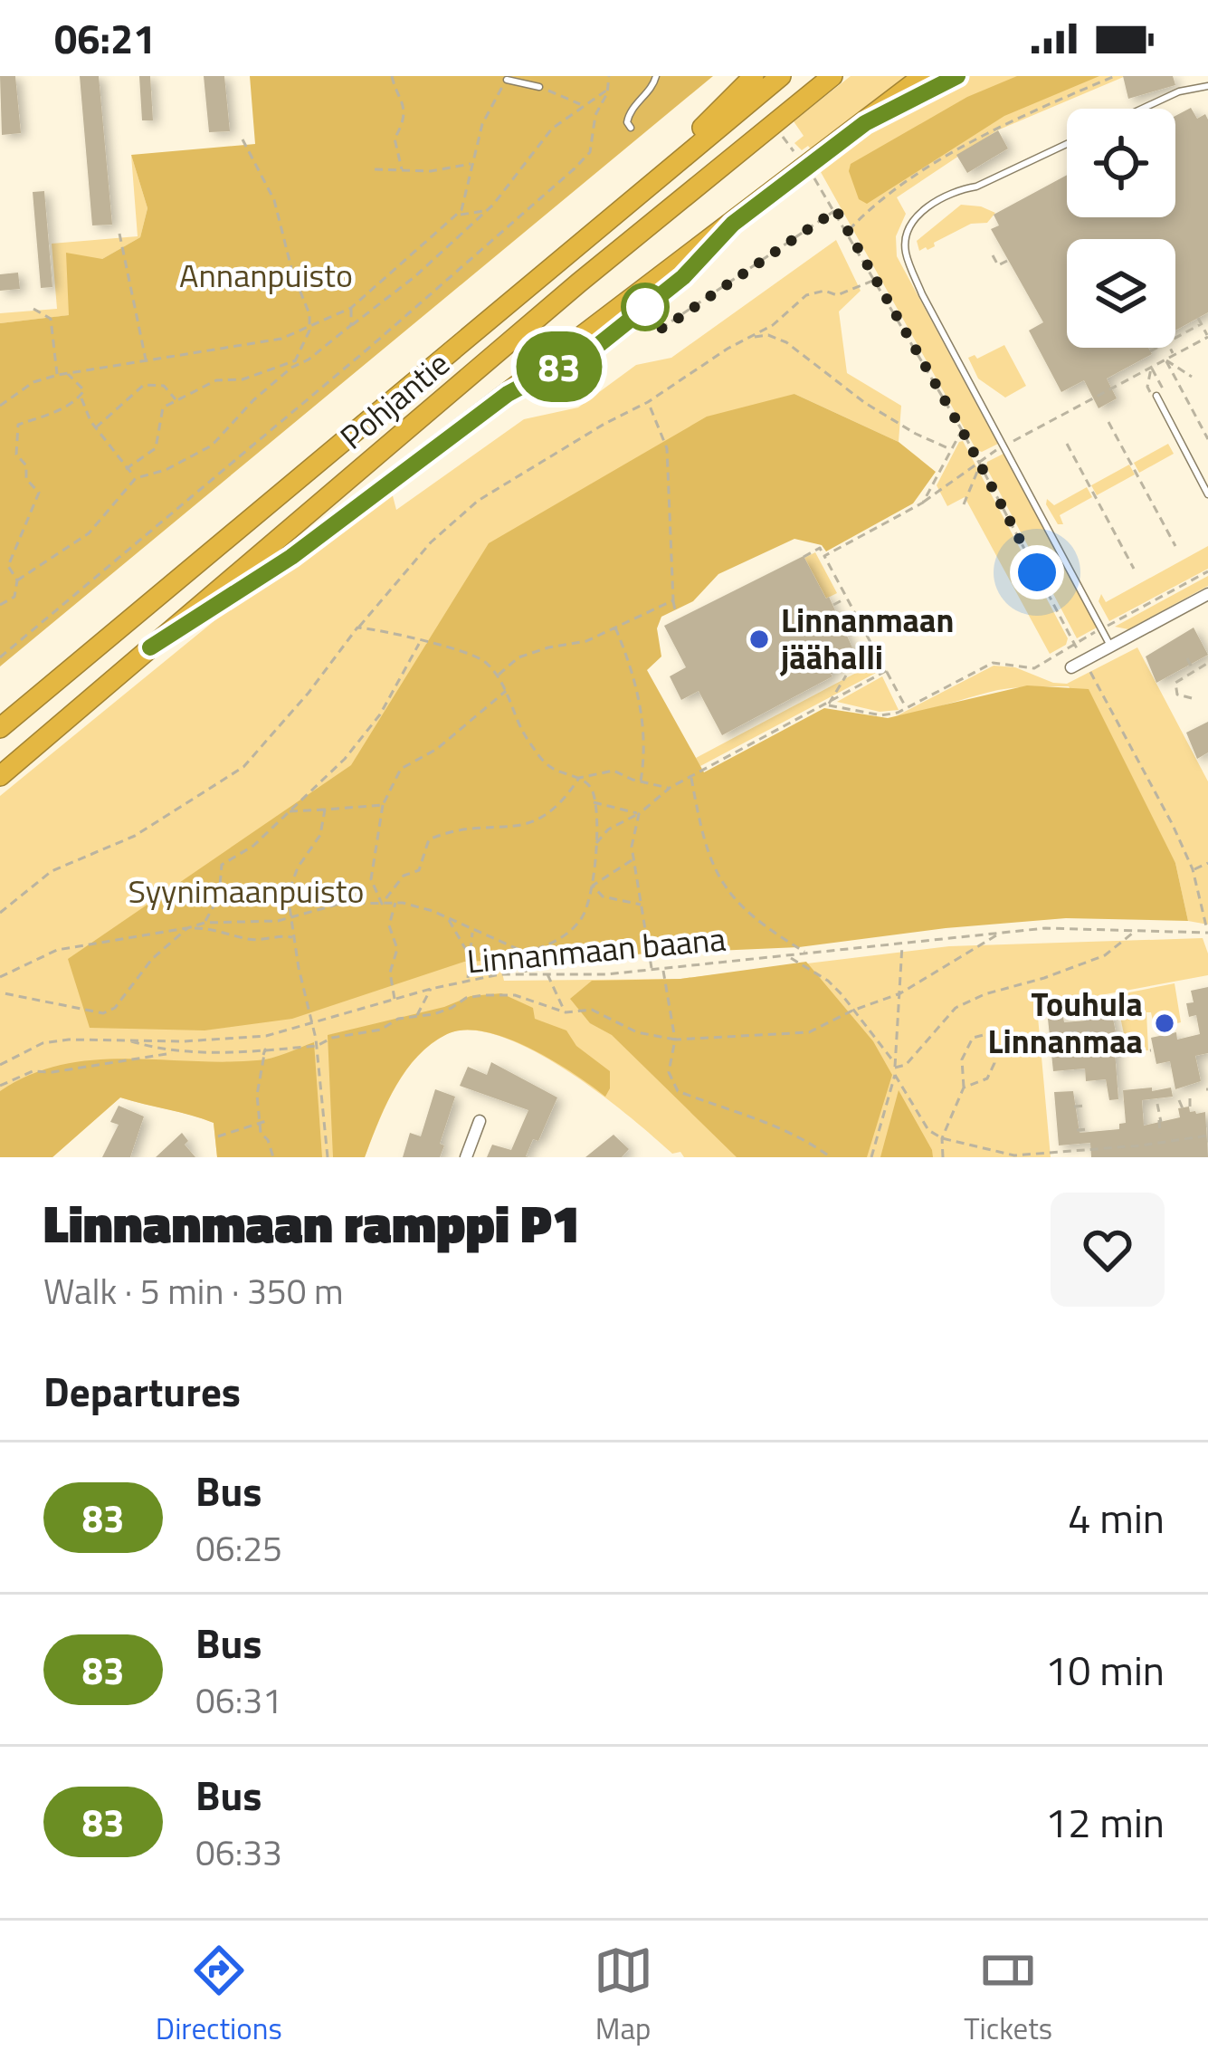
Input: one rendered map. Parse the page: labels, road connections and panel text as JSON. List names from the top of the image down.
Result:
{
  "streets": {
    "highway": ["Pohjantie"],
    "path": ["Linnanmaan baana"]
  },
  "parks": ["Annanpuisto", "Syynimaanpuisto"],
  "places": ["Linnanmaan jäähalli", "Touhula Linnanmaa"],
  "lines": ["bus line 83"],
  "page": {
    "status": "06:21",
    "on_map": "83",
    "heading": [
      ["Linnanmaan ramppi P1", "Walk · 5 min · 350 m"],
      "Departures"
    ],
    "list": [
      {
        "mark": "83",
        "name": "Bus",
        "note": "06:25",
        "value": "4 min"
      },
      {
        "mark": "83",
        "name": "Bus",
        "note": "06:31",
        "value": "10 min"
      },
      {
        "mark": "83",
        "name": "Bus",
        "note": "06:33",
        "value": "12 min"
      }
    ],
    "tabs": ["Directions", "Map", "Tickets"]
  }
}
